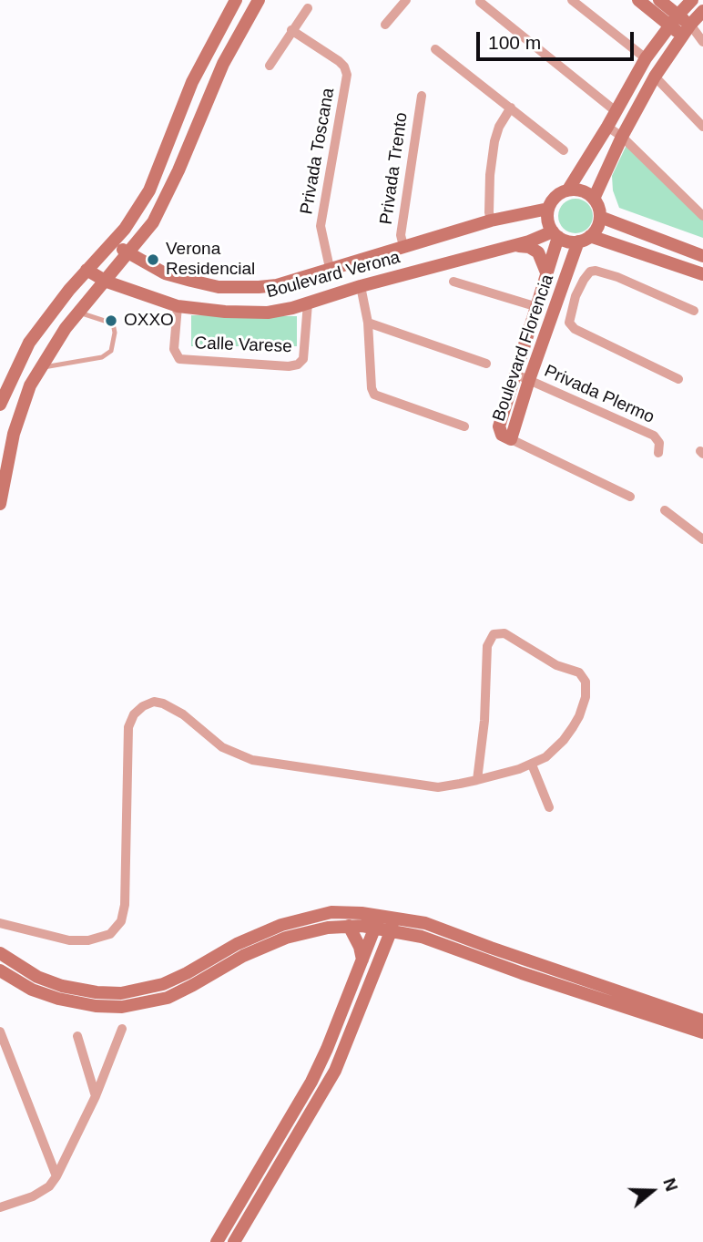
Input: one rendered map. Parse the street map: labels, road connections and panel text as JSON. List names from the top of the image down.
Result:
{
  "streets": {
    "street": [
      "Privada Toscana",
      "Privada Trento",
      "Boulevard Verona",
      "Calle Varese",
      "Boulevard Florencia",
      "Privada Plermo"
    ]
  },
  "crossings": [
    ["Privada Toscana", "Boulevard Verona"],
    ["Privada Trento", "Boulevard Verona"],
    ["Boulevard Verona", "Calle Varese"],
    ["Boulevard Verona", "Boulevard Florencia"],
    ["Boulevard Florencia", "Privada Plermo"]
  ],
  "places": ["Verona Residencial", "OXXO"],
  "scale_bar": "100 m",
  "north": "right"
}
